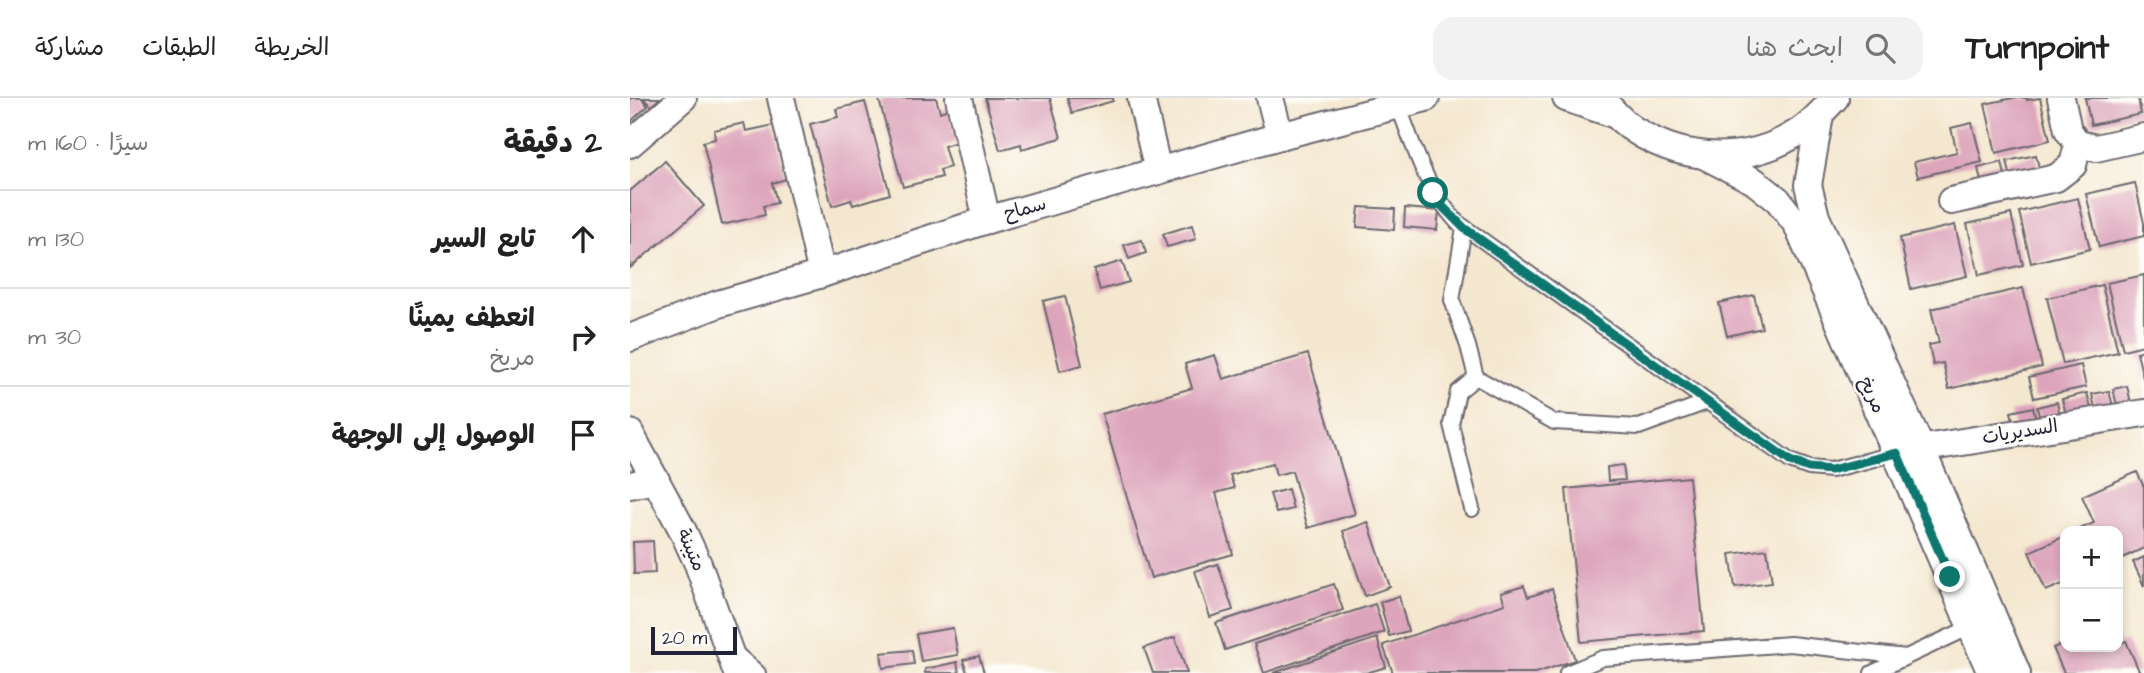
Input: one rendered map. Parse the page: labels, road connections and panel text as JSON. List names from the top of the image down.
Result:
{
  "streets": {
    "street": [
      "سماح",
      "مريخ",
      "السديريات",
      "متيبنة"
    ]
  },
  "crossings": [
    ["مريخ", "السديريات"]
  ],
  "scale_bar": "20 m",
  "page": {
    "header": "Turnpoint",
    "search": "ابحث هنا",
    "nav": ["الخريطة", "الطبقات", "مشاركة"],
    "heading": ["2 دقيقة", "سيرًا · 160 m"],
    "list": [
      ["تابع السير", "130 m"],
      ["انعطف يمينًا", "مريخ", "30 m"],
      "الوصول إلى الوجهة"
    ],
    "map_buttons": ["+", "−"],
    "scale": "20 m"
  }
}
